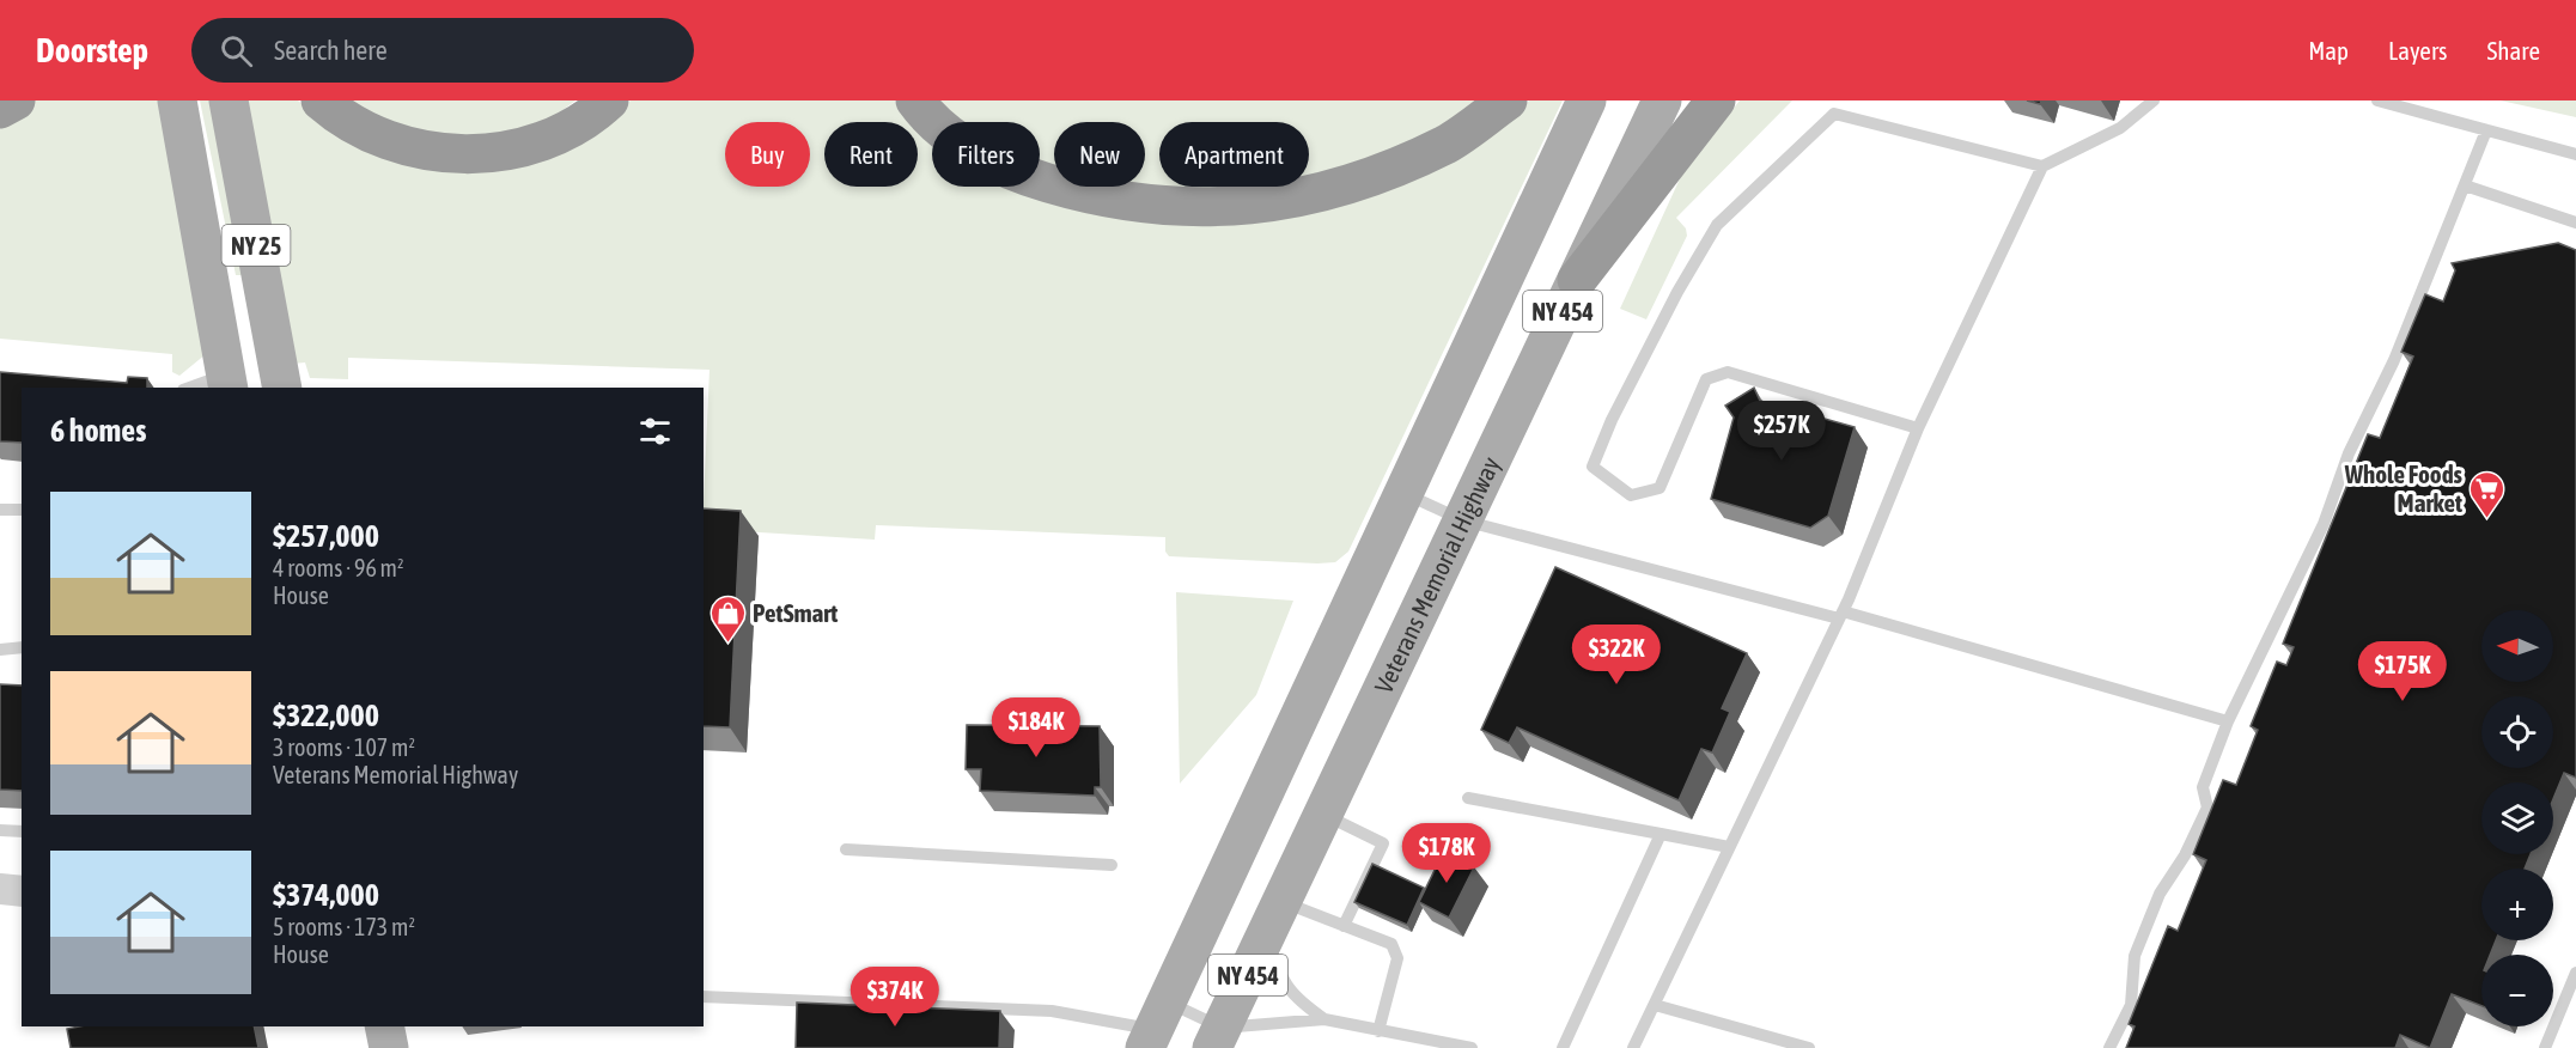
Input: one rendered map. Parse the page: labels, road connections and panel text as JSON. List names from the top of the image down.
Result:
{
  "streets": {
    "main road": ["NY 25", "NY 454", "Veterans Memorial Highway"]
  },
  "places": {
    "supermarket": ["Whole Foods Market"],
    "shop": ["PetSmart"]
  },
  "north": "left",
  "page": {
    "header": "Doorstep",
    "search": "Search here",
    "nav": ["Map", "Layers", "Share"],
    "chip": [
      "Buy",
      "Rent",
      "Filters",
      "New",
      "Apartment"
    ],
    "heading": "6 homes",
    "price": [
      "$257K",
      "$322K",
      "$175K",
      "$184K",
      "$178K",
      "$374K"
    ],
    "list": [
      {
        "name": "$257,000",
        "note": "4 rooms · 96 m² · House"
      },
      {
        "name": "$322,000",
        "note": "3 rooms · 107 m² · Veterans Memorial Highway"
      },
      {
        "name": "$374,000",
        "note": "5 rooms · 173 m² · House"
      }
    ],
    "map_buttons": ["+", "−"]
  }
}
